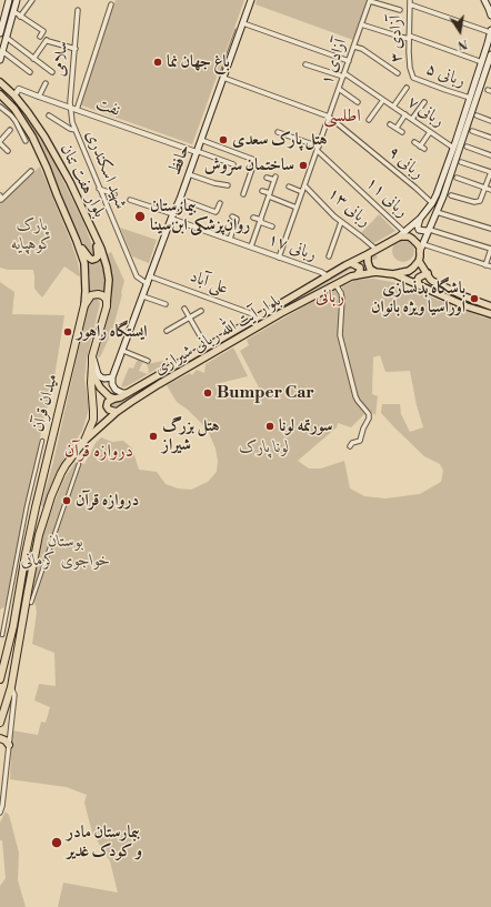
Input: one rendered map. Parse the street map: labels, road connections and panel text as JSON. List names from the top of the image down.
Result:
{
  "streets": {
    "highway": ["میدان قرآن"],
    "main road": ["حافظ", "بلوار هفت تنان", "بلوار آیت الله ربانی شیرازی"],
    "street": [
      "۳ آزادی",
      "سلامی",
      "آزادی ۱",
      "ربانی ۵",
      "نفت",
      "ربانی ۷",
      "ربانی ۹",
      "شهید اسکندری",
      "ربانی ۱۱",
      "ربانی ۱۳",
      "ربانی ۱۷",
      "علی آباد"
    ]
  },
  "crossings": [
    ["۳ آزادی", "ربانی ۵"],
    ["سلامی", "نفت"],
    ["سلامی", "شهید اسکندری"],
    ["آزادی ۱", "ربانی ۷"],
    ["آزادی ۱", "ربانی ۹"],
    ["آزادی ۱", "ربانی ۱۱"],
    ["آزادی ۱", "ربانی ۱۳"],
    ["آزادی ۱", "ربانی ۱۷"],
    ["نفت", "حافظ"],
    ["نفت", "شهید اسکندری"],
    ["نفت", "بلوار هفت تنان"],
    ["حافظ", "شهید اسکندری"],
    ["حافظ", "ربانی ۱۷"],
    ["حافظ", "علی آباد"],
    ["بلوار هفت تنان", "میدان قرآن"],
    ["ربانی ۱۳", "بلوار آیت الله ربانی شیرازی"],
    ["ربانی ۱۷", "بلوار آیت الله ربانی شیرازی"],
    ["علی آباد", "بلوار آیت الله ربانی شیرازی"]
  ],
  "districts": ["اطلسی", "ربانی", "دروازه قرآن"],
  "parks": ["پارک کوهپایه", "لونا پارک", "بوستان خواجوی کرمانی"],
  "places": [
    "باغ جهان نما",
    "هتل پارک سعدی",
    "ساختمان سروش",
    "بیمارستان روان‌پزشکی ابن‌سینا",
    "باشگاه بدنسازی اوراسیا ویژه بانوان",
    "ایستگاه راهور",
    "Bumper Car",
    "سورتمه لونا",
    "هتل بزرگ شیراز",
    "دروازه قرآن",
    "ببمارستان مادر و کودک غدیر"
  ],
  "north": "bottom"
}
